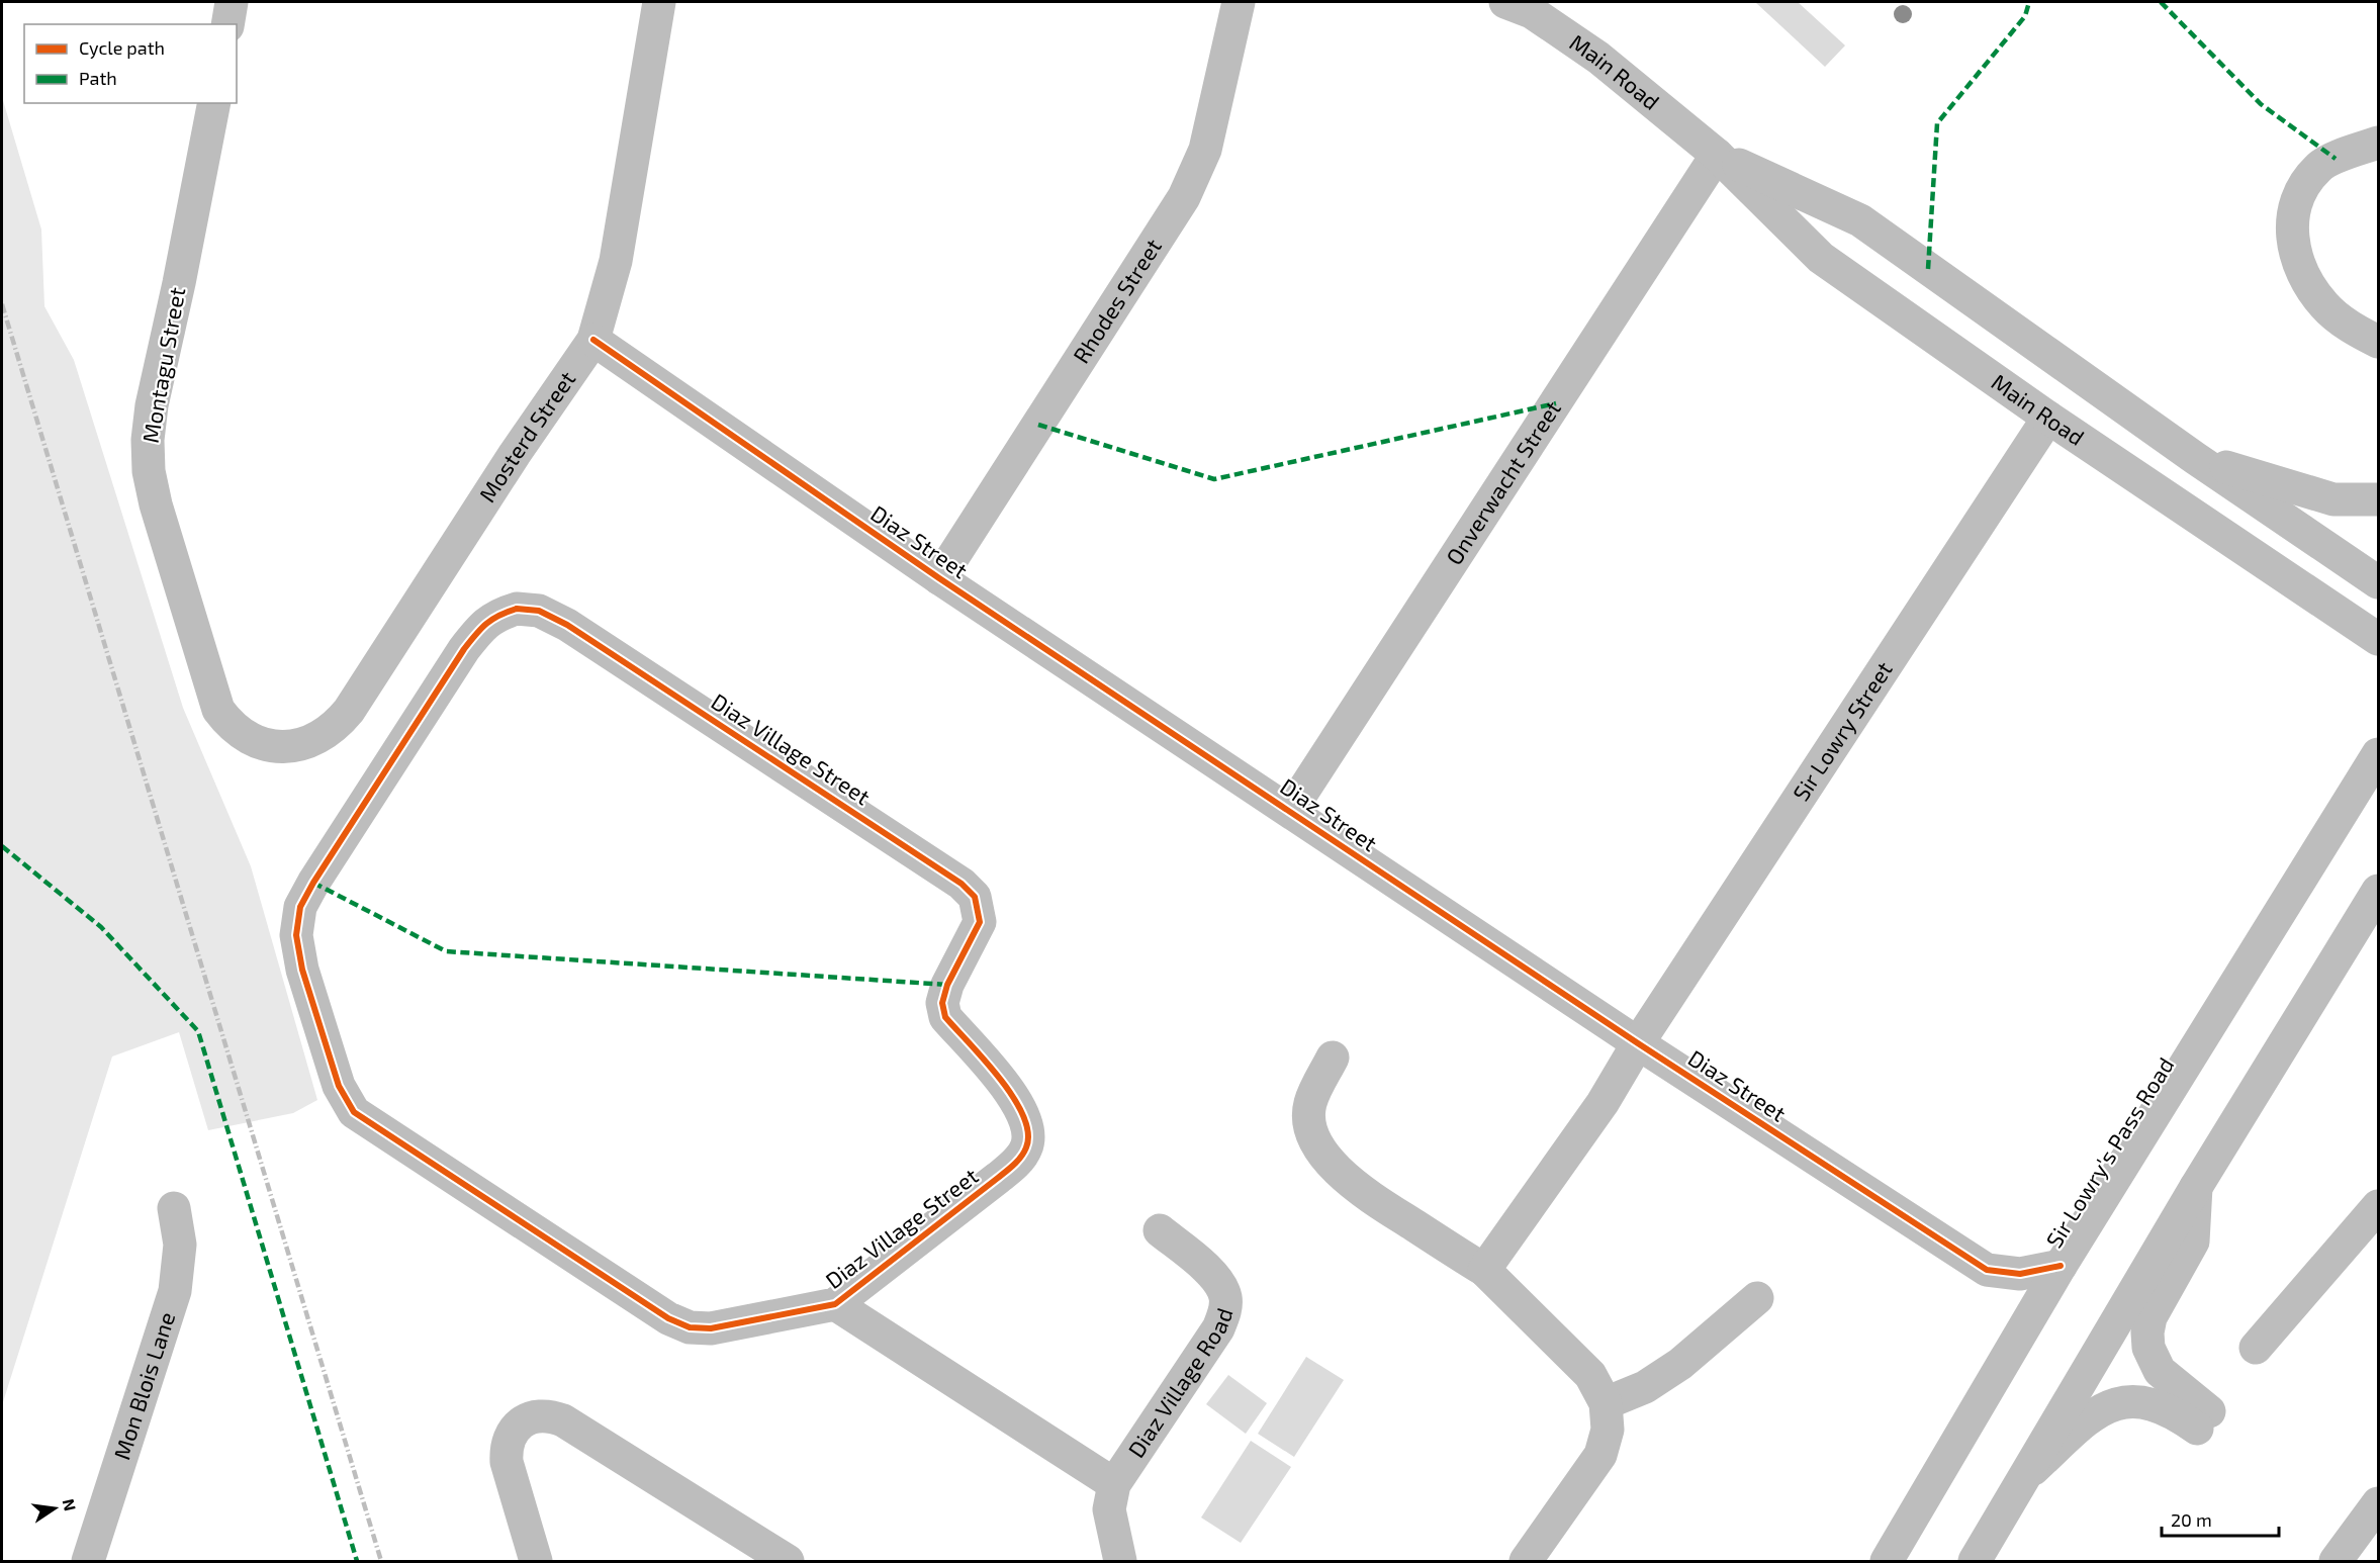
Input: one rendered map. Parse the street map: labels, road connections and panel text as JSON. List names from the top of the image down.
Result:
{
  "streets": {
    "street": [
      "Main Road",
      "Rhodes Street",
      "Montagu Street",
      "Mosterd Street",
      "Onverwacht Street",
      "Diaz Street",
      "Sir Lowry Street",
      "Diaz Village Street",
      "Sir Lowry's Pass Road",
      "Diaz Village Road",
      "Mon Blois Lane"
    ]
  },
  "crossings": [
    ["Main Road", "Onverwacht Street"],
    ["Main Road", "Sir Lowry Street"],
    ["Rhodes Street", "Diaz Street"],
    ["Montagu Street", "Mosterd Street"],
    ["Mosterd Street", "Diaz Street"],
    ["Onverwacht Street", "Diaz Street"],
    ["Diaz Street", "Sir Lowry Street"],
    ["Diaz Street", "Sir Lowry's Pass Road"],
    ["Diaz Village Street", "Diaz Village Road"]
  ],
  "legend": ["Cycle path", "Path"],
  "scale_bar": "20 m",
  "north": "right"
}
